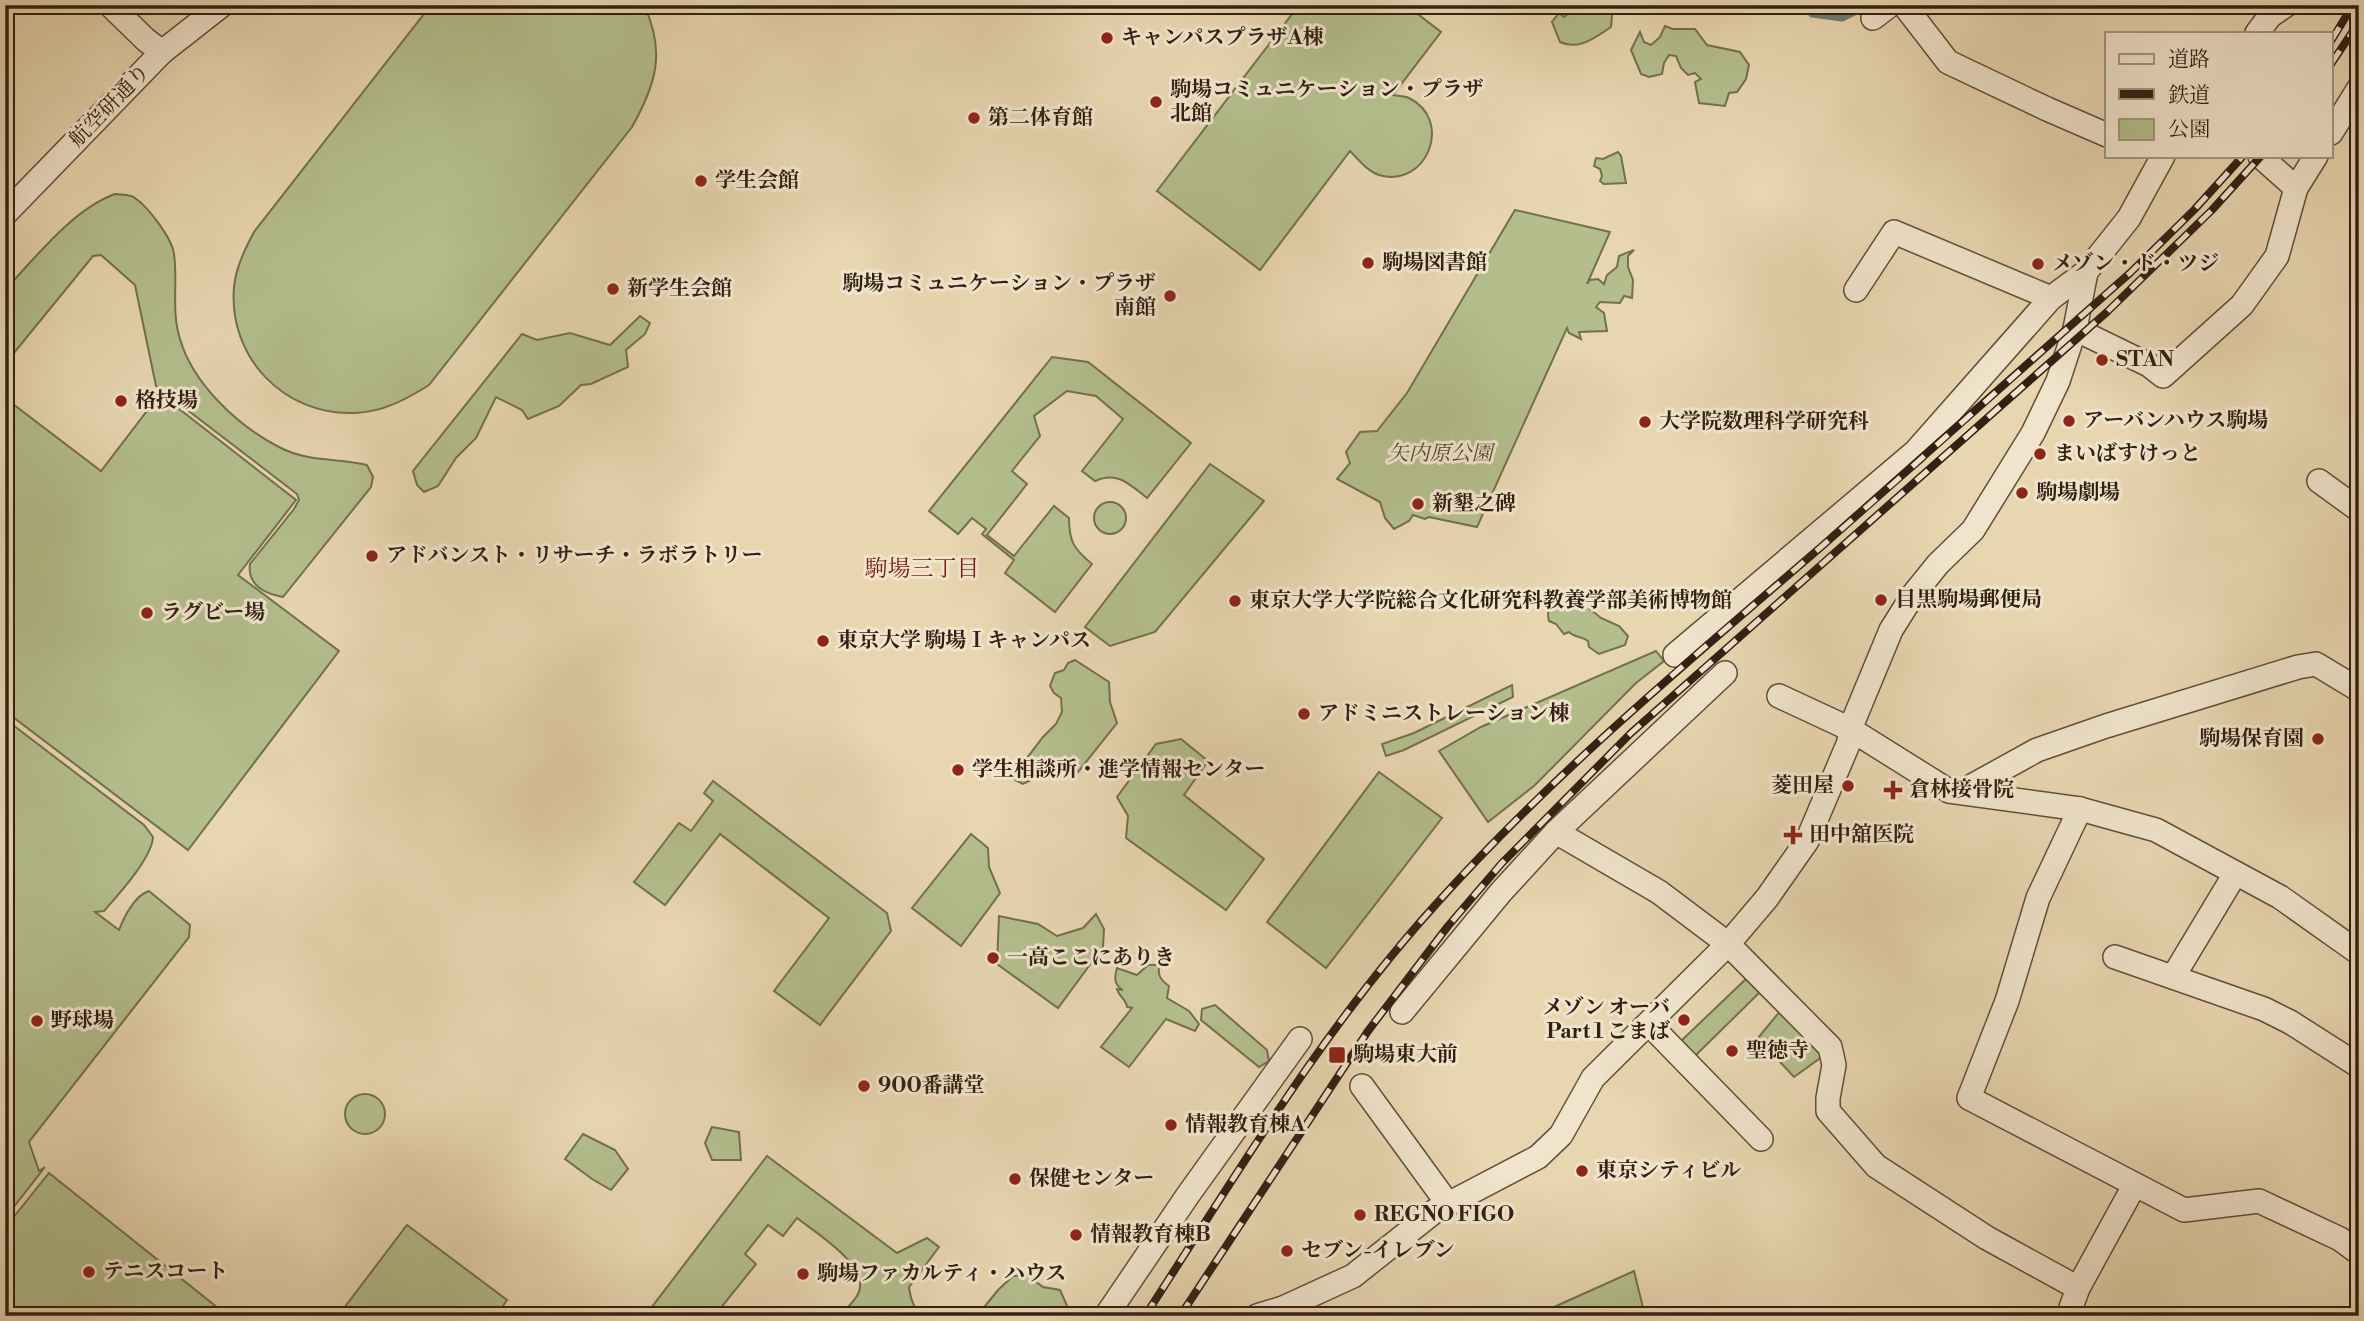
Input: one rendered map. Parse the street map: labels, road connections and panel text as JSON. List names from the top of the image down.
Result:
{
  "streets": {
    "street": ["航空研通り"]
  },
  "districts": ["駒場三丁目"],
  "parks": ["矢内原公園"],
  "places": {
    "other": [
      "キャンパスプラザA棟",
      "駒場コミュニケーション・プラザ 北館",
      "第二体育館",
      "学生会館",
      "駒場図書館",
      "メゾン・ド・ツジ",
      "新学生会館",
      "駒場コミュニケーション・プラザ 南館",
      "STAN",
      "格技場",
      "アーバンハウス駒場",
      "大学院数理科学研究科",
      "まいばすけっと",
      "駒場劇場",
      "新墾之碑",
      "アドバンスト・リサーチ・ラボラトリー",
      "目黒駒場郵便局",
      "東京大学大学院総合文化研究科教養学部美術博物館",
      "ラグビー場",
      "東京大学 駒場Ⅰキャンパス",
      "アドミニストレーション棟",
      "駒場保育園",
      "学生相談所・進学情報センター",
      "菱田屋",
      "一高ここにありき",
      "メゾン オーバ Part 1 こまば",
      "野球場",
      "聖徳寺",
      "900番講堂",
      "情報教育棟A",
      "東京シティビル",
      "保健センター",
      "REGNO FIGO",
      "情報教育棟B",
      "セブン-イレブン",
      "テニスコート",
      "駒場ファカルティ・ハウス"
    ],
    "health": ["倉林接骨院", "田中舘医院"],
    "transit": ["駒場東大前"]
  },
  "legend": ["道路", "鉄道", "公園"]
}
